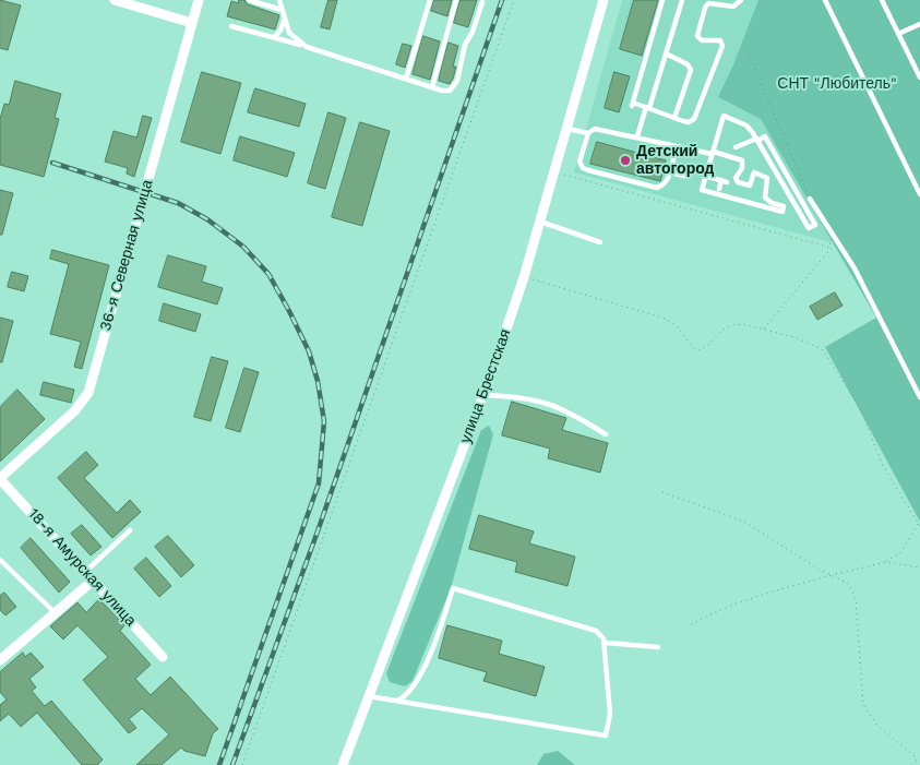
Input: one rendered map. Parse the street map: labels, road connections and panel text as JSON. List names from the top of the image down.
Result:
{
  "streets": {
    "street": ["36-я Северная улица", "улица Брестская", "18-я Амурская улица"]
  },
  "crossings": [
    ["36-я Северная улица", "18-я Амурская улица"]
  ],
  "parks": ["СНТ \"Любитель\""],
  "places": ["Детский автогород"]
}
